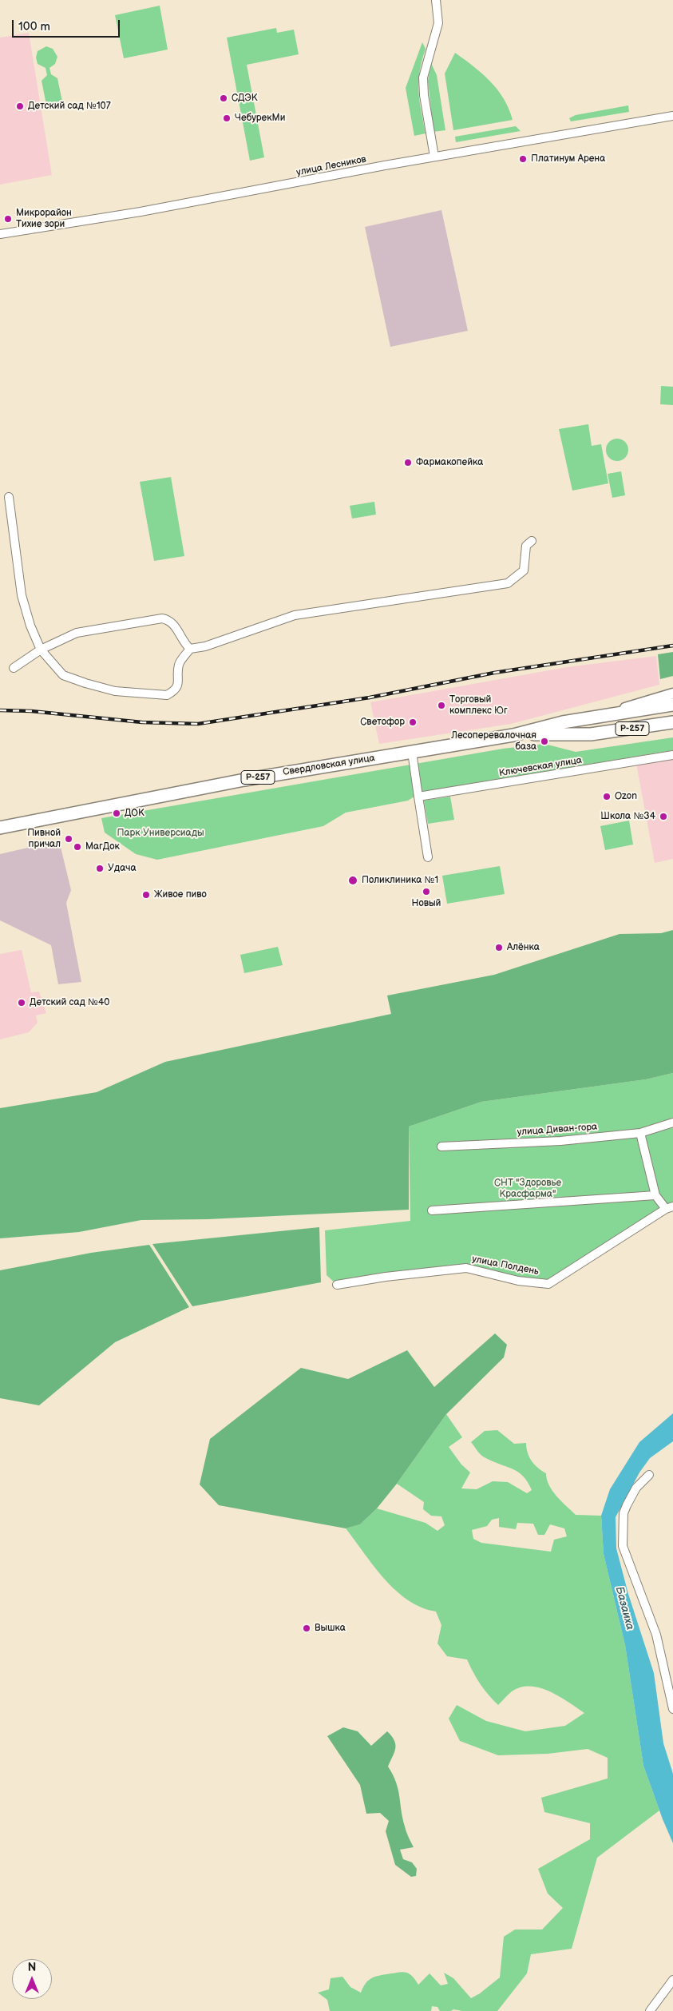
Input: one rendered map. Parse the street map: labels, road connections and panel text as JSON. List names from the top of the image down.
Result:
{
  "streets": {
    "highway": ["Р-257", "Свердловская улица"],
    "street": [
      "улица Лесников",
      "Ключевская улица",
      "улица Диван-гора",
      "улица Полдень"
    ]
  },
  "water": ["Базаиха"],
  "parks": ["Парк Универсиады", "СНТ \"Здоровье Красфарма\""],
  "places": [
    "СДЭК",
    "Детский сад №107",
    "ЧебурекМи",
    "Платинум Арена",
    "Микрорайон Тихие зори",
    "Фармакопейка",
    "Торговый комплекс Юг",
    "Светофор",
    "Лесоперевалочная база",
    "Ozon",
    "ДОК",
    "Школа №34",
    "Пивной причал",
    "МагДок",
    "Удача",
    "Поликлиника №1",
    "Новый",
    "Живое пиво",
    "Алёнка",
    "Детский сад №40",
    "Вышка"
  ],
  "scale_bar": "100 m",
  "north": "top"
}
